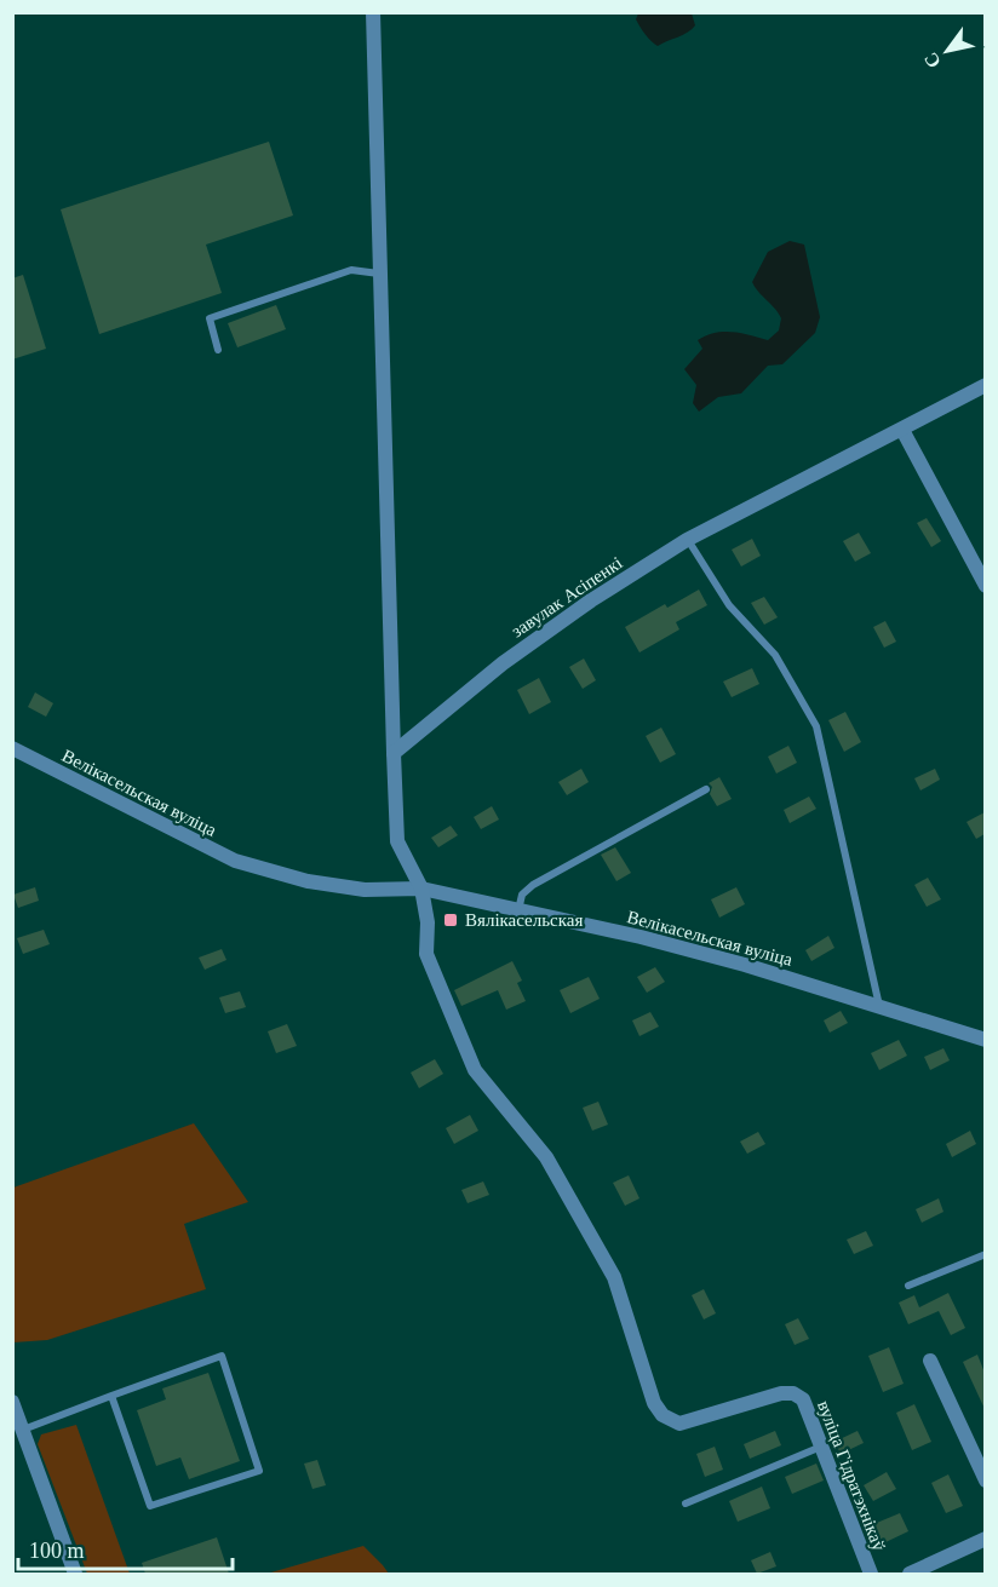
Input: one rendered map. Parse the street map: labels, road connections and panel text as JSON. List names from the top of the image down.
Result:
{
  "streets": {
    "street": ["завулак Асіпенкі", "Велікасельская вуліца", "вуліца Гідратэхнікаў"]
  },
  "crossings": [
    ["Велікасельская вуліца", "вуліца Гідратэхнікаў"]
  ],
  "places": {
    "transit": ["Вялікасельская"]
  },
  "scale_bar": "100 m",
  "north": "bottom left"
}
